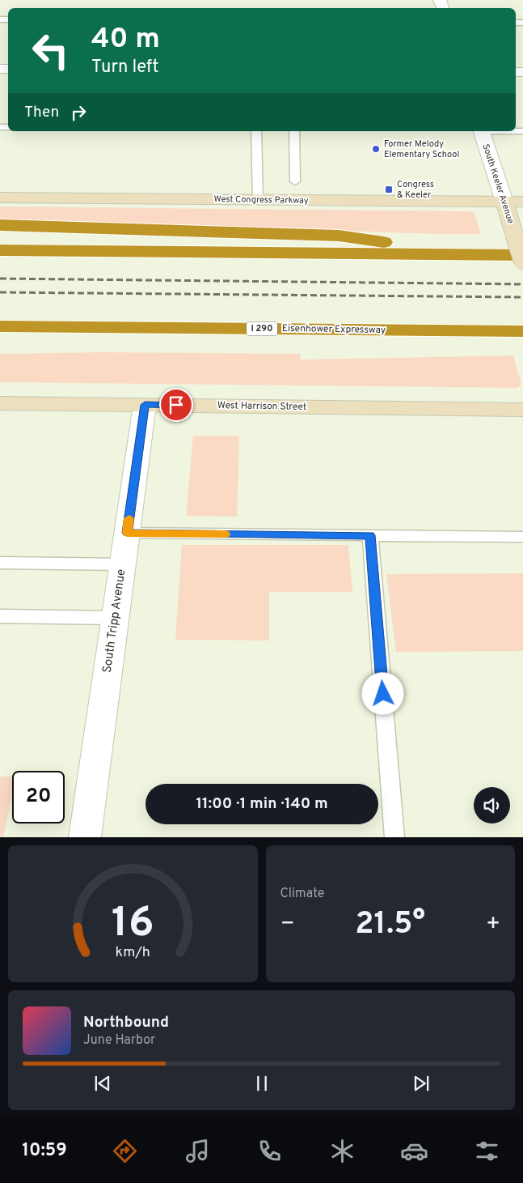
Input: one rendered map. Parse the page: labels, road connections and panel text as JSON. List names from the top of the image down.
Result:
{
  "streets": {
    "highway": ["I 290", "Eisenhower Expressway"],
    "street": [
      "South Keeler Avenue",
      "West Congress Parkway",
      "West Harrison Street",
      "South Tripp Avenue"
    ]
  },
  "crossings": [
    ["South Keeler Avenue", "West Congress Parkway"],
    ["West Harrison Street", "South Tripp Avenue"]
  ],
  "places": {
    "other": ["Former Melody Elementary School"],
    "transit": ["Congress & Keeler"]
  },
  "page": {
    "turn": ["40 m", "Turn left"],
    "then": "Then",
    "limit": "20",
    "trip": "11:00 · 1 min · 140 m",
    "tile": "Climate",
    "heat": ["−", "21.5°", "+"],
    "song": ["Northbound", "June Harbor"],
    "tabs": "10:59",
    "gauge": ["16", "km/h"]
  }
}
